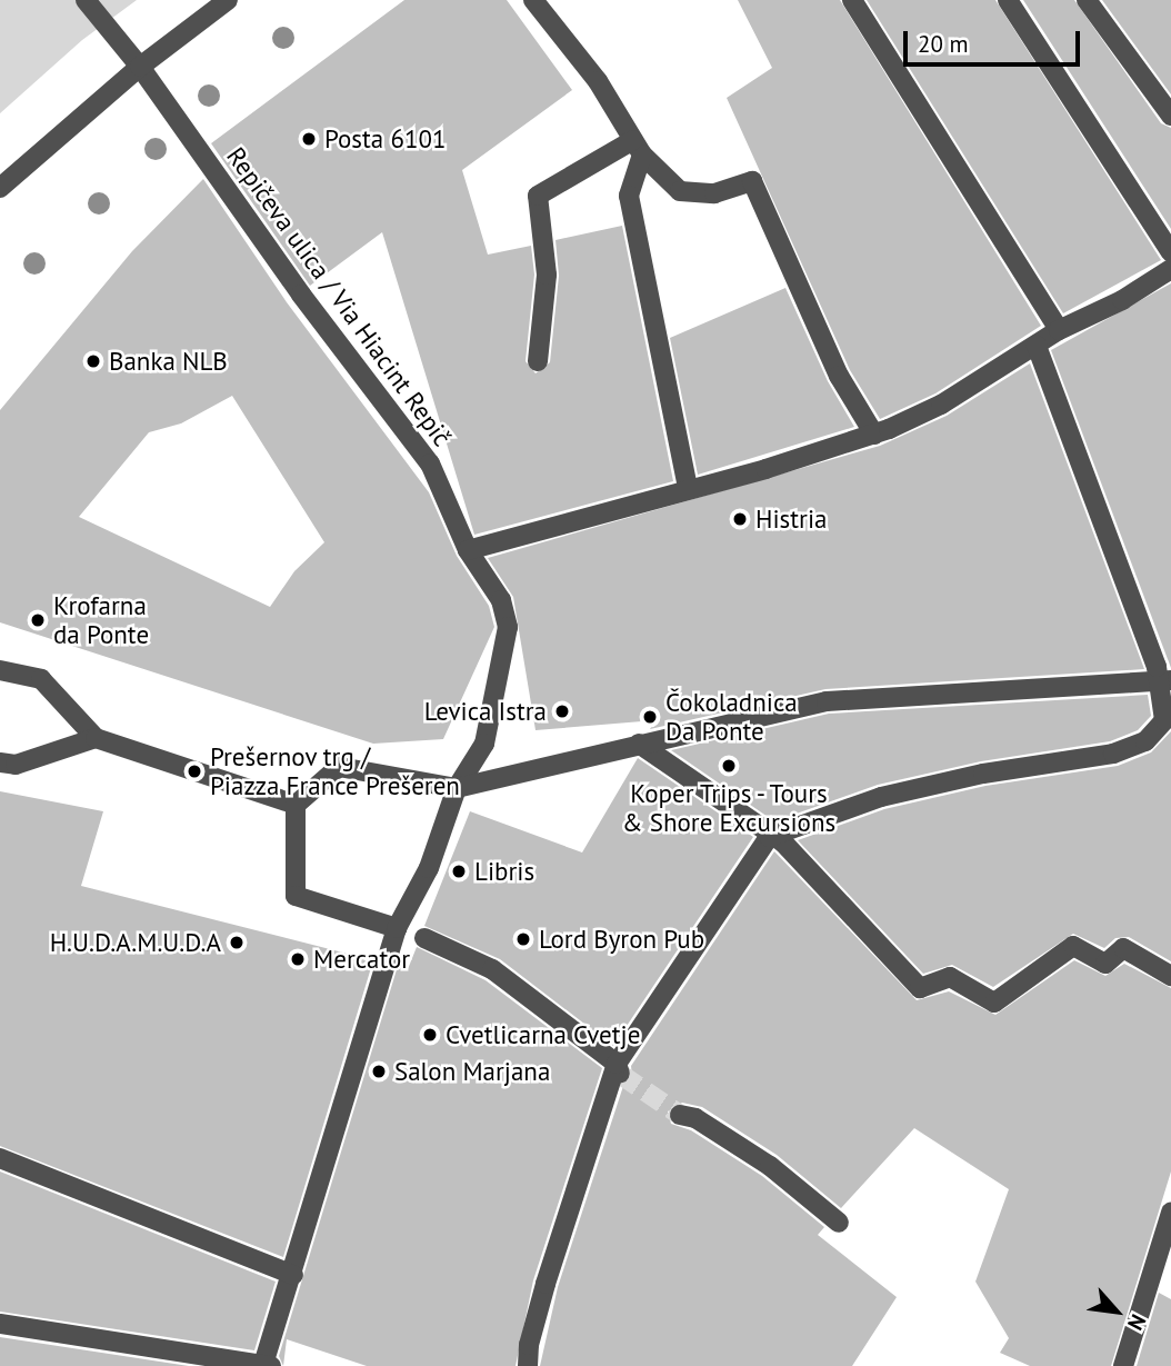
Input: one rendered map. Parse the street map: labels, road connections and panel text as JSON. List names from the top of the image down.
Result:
{
  "streets": {
    "street": ["Repičeva ulica / Via Hiacint Repič"]
  },
  "places": [
    "Posta 6101",
    "Banka NLB",
    "Histria",
    "Krofarna da Ponte",
    "Levica Istra",
    "Čokoladnica Da Ponte",
    "Koper Trips - Tours & Shore Excursions",
    "Prešernov trg / Piazza France Prešeren",
    "Libris",
    "Lord Byron Pub",
    "H.U.D.A.M.U.D.A",
    "Mercator",
    "Cvetlicarna Cvetje",
    "Salon Marjana"
  ],
  "scale_bar": "20 m",
  "north": "bottom right"
}
